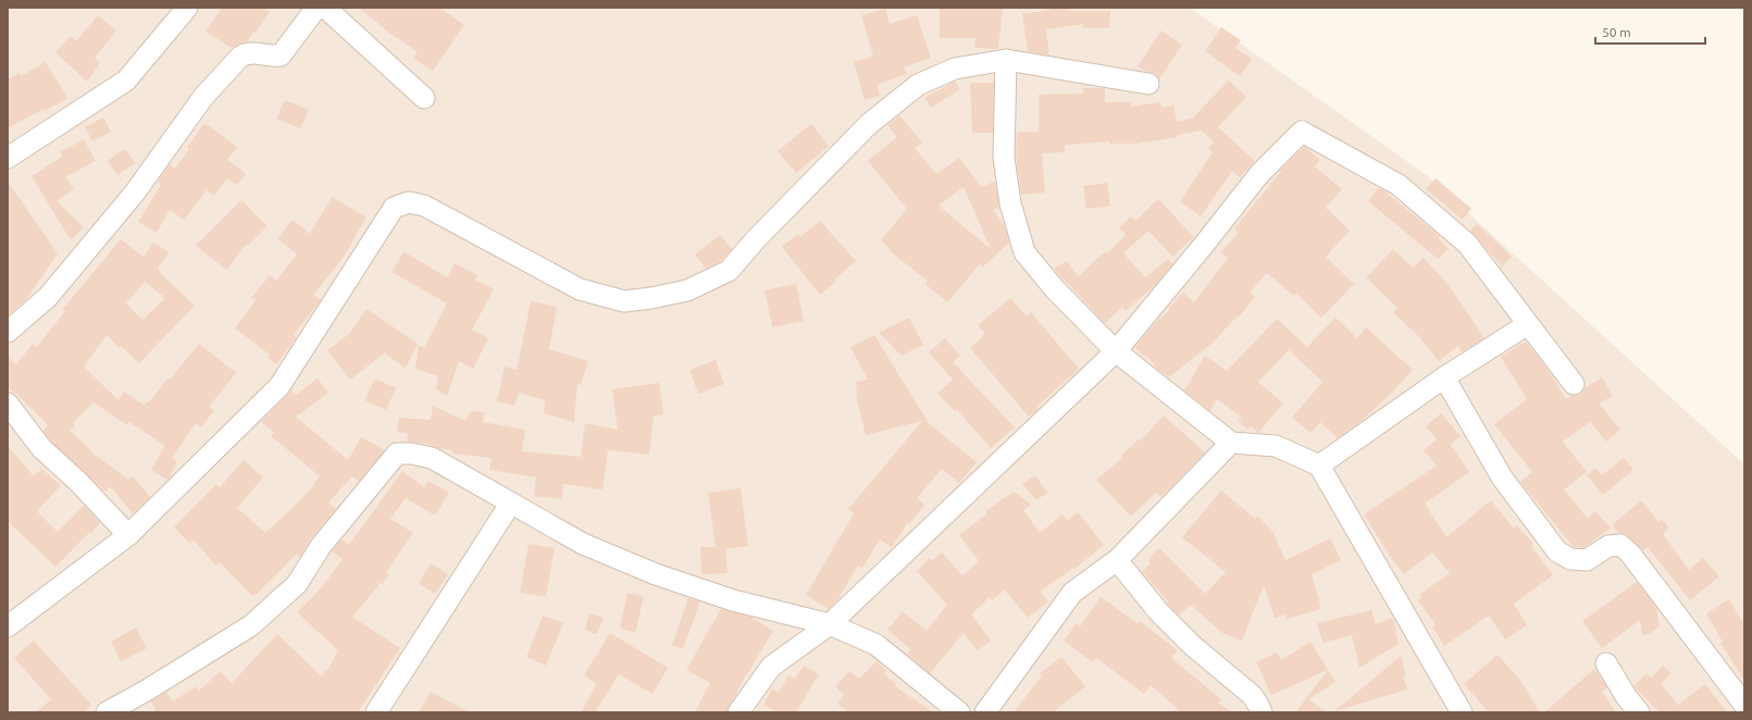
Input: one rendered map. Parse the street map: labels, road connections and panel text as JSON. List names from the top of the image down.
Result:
{
  "scale_bar": "50 m"
}
